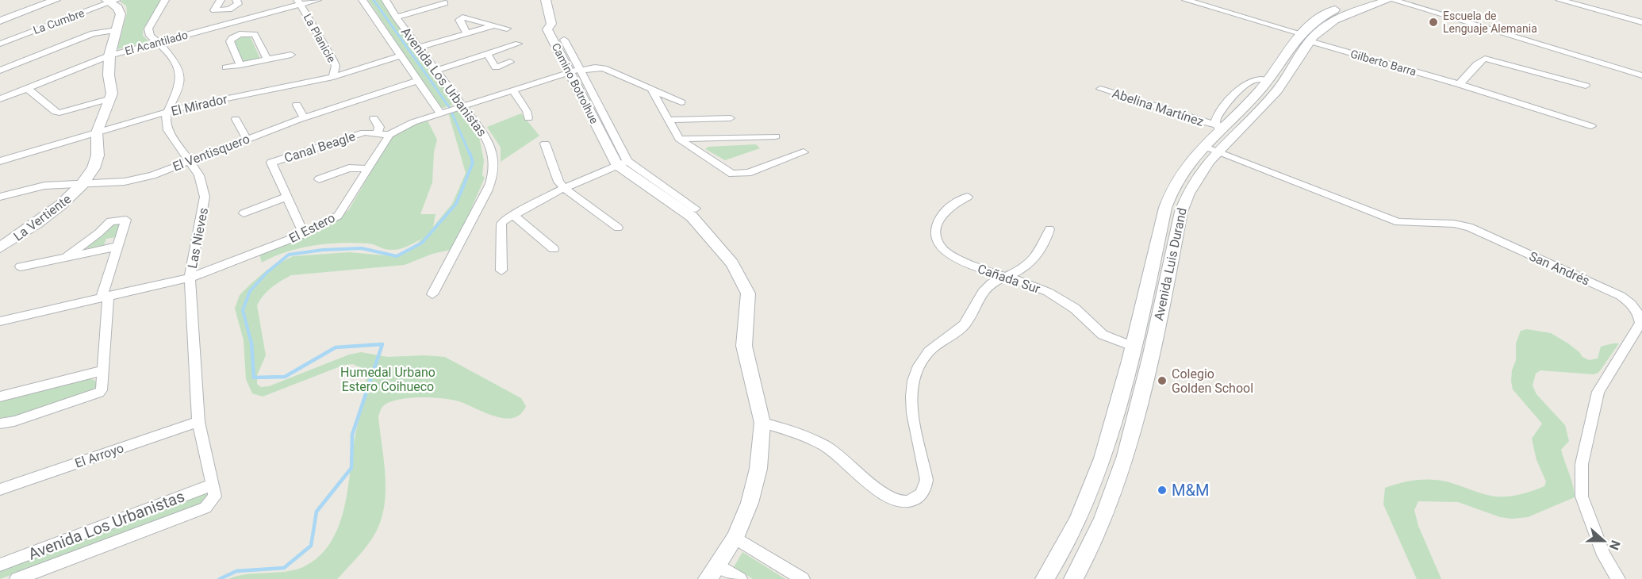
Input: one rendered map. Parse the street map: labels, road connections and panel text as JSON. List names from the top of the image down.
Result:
{
  "streets": {
    "street": [
      "La Cumbre",
      "La Planicie",
      "El Acantilado",
      "Gilberto Barra",
      "Avenida Los Urbanistas",
      "Camino Botrolhue",
      "El Mirador",
      "Abelina Martínez",
      "Canal Beagle",
      "El Ventisquero",
      "La Vertiente",
      "El Estero",
      "Las Nieves",
      "Avenida Luis Durand",
      "San Andrés",
      "Cañada Sur",
      "El Arroyo"
    ]
  },
  "crossings": [
    ["La Cumbre", "La Vertiente"],
    ["La Planicie", "El Acantilado"],
    ["La Planicie", "El Mirador"],
    ["El Acantilado", "La Vertiente"],
    ["Gilberto Barra", "Avenida Luis Durand"],
    ["Avenida Los Urbanistas", "El Mirador"],
    ["Avenida Los Urbanistas", "El Ventisquero"],
    ["Avenida Los Urbanistas", "El Estero"],
    ["Avenida Los Urbanistas", "Las Nieves"],
    ["Camino Botrolhue", "El Estero"],
    ["El Mirador", "La Vertiente"],
    ["El Mirador", "Las Nieves"],
    ["Abelina Martínez", "Avenida Luis Durand"],
    ["Canal Beagle", "El Estero"],
    ["El Ventisquero", "La Vertiente"],
    ["El Ventisquero", "Las Nieves"],
    ["El Estero", "Las Nieves"],
    ["Las Nieves", "El Arroyo"],
    ["Avenida Luis Durand", "San Andrés"],
    ["Avenida Luis Durand", "Cañada Sur"]
  ],
  "parks": ["Humedal Urbano Estero Coihueco"],
  "places": ["Escuela de Lenguaje Alemania", "Colegio Golden School", "M&M"],
  "north": "right"
}
